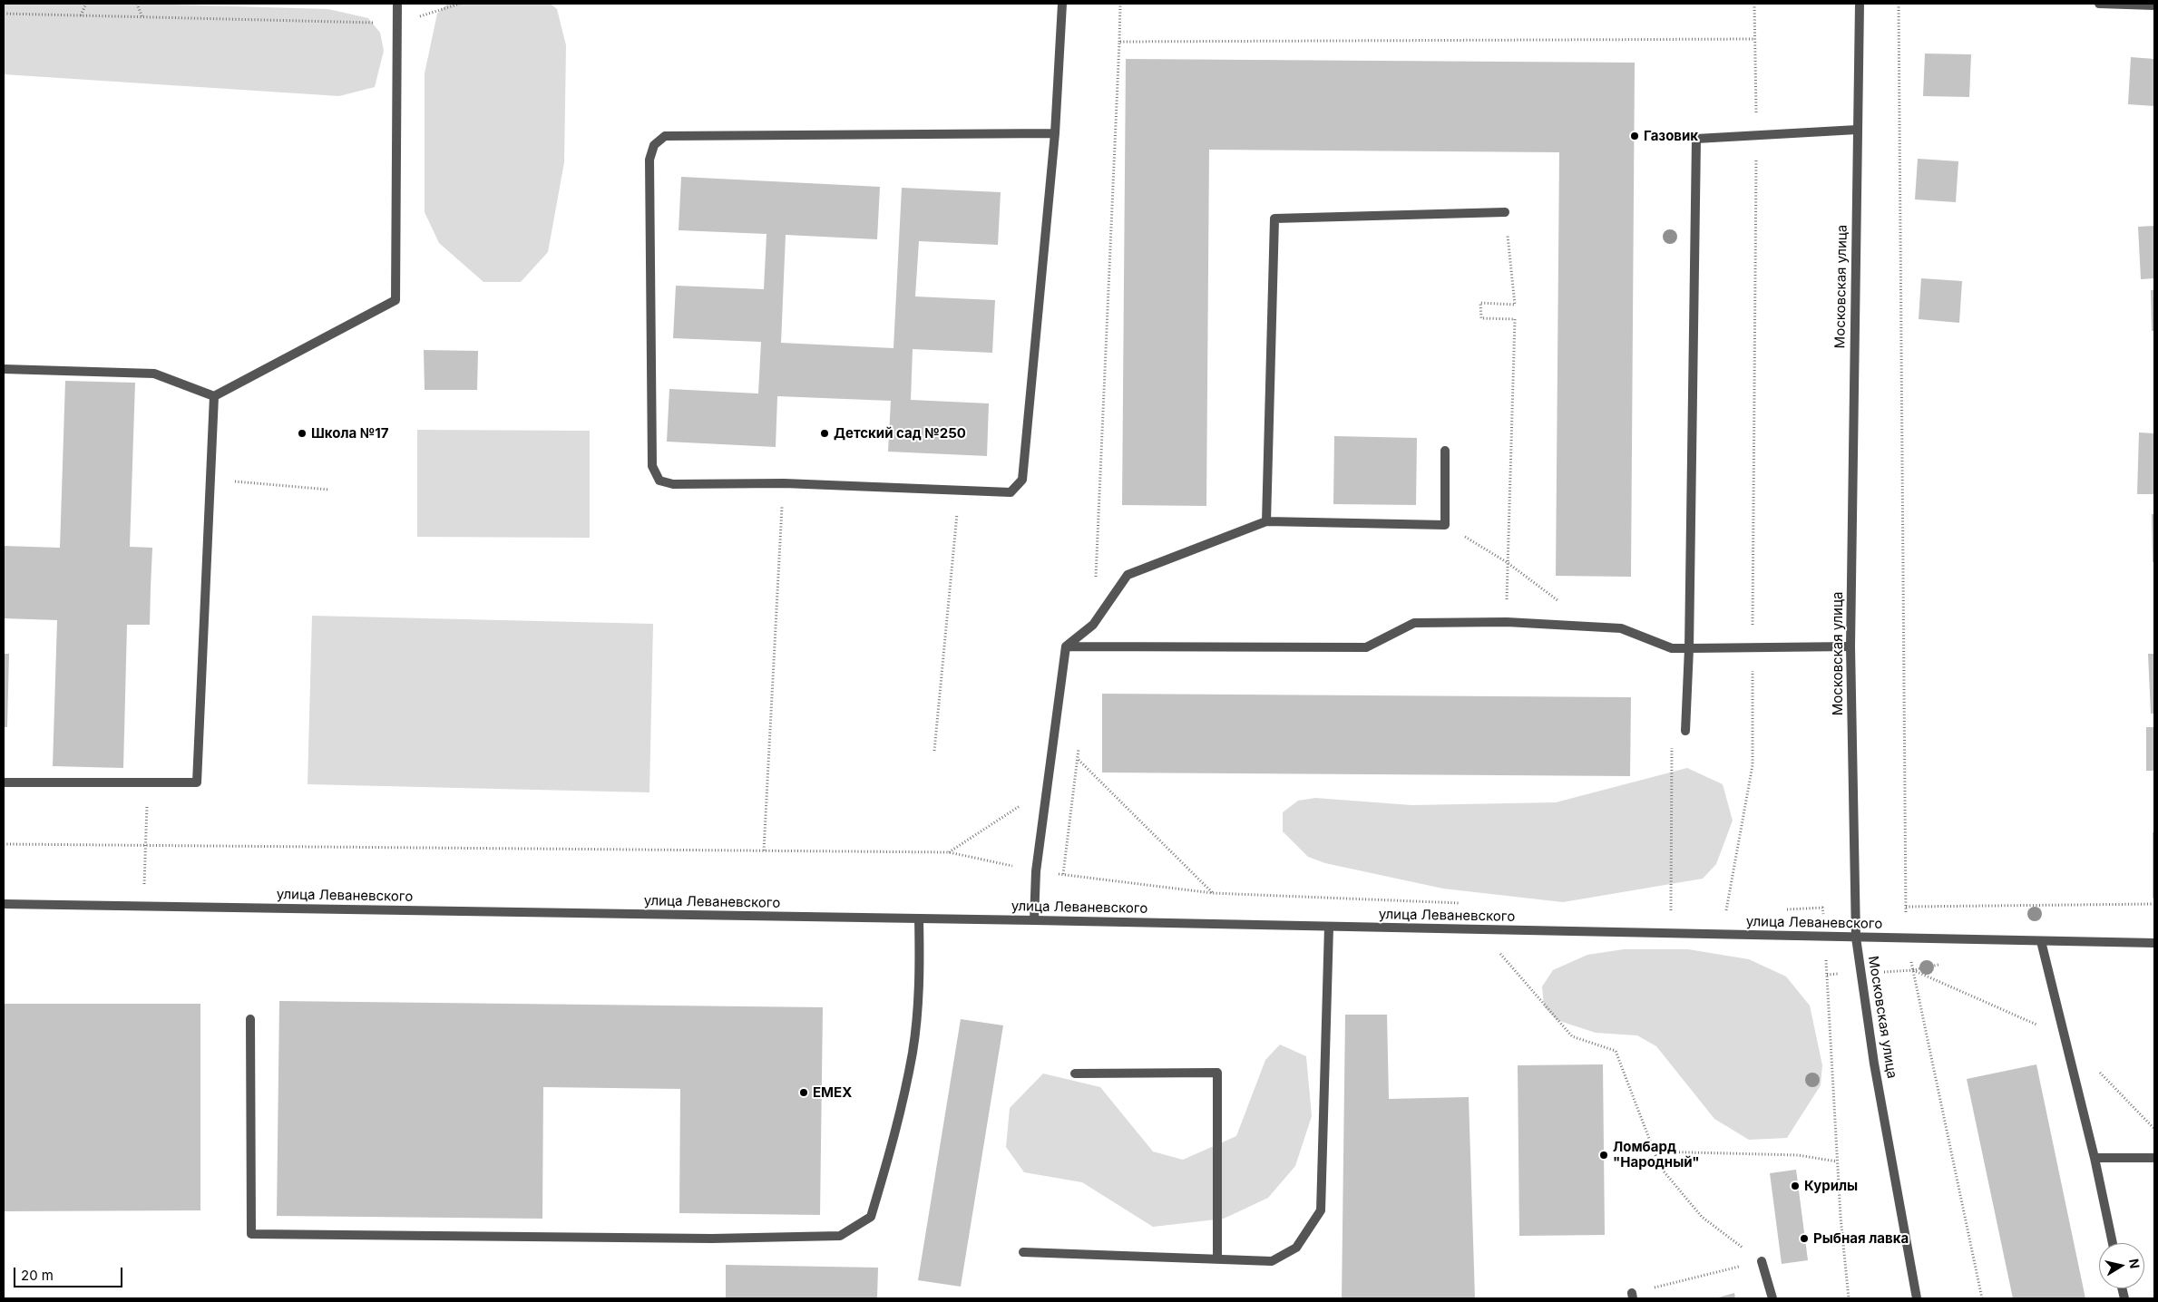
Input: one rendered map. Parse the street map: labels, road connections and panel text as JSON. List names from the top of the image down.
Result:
{
  "streets": {
    "street": ["Московская улица", "улица Леваневского"]
  },
  "crossings": [
    ["Московская улица", "улица Леваневского"]
  ],
  "places": [
    "Газовик",
    "Школа №17",
    "Детский сад №250",
    "EMEX",
    "Ломбард \"Народный\"",
    "Курилы",
    "Рыбная лавка"
  ],
  "scale_bar": "20 m",
  "north": "right"
}
